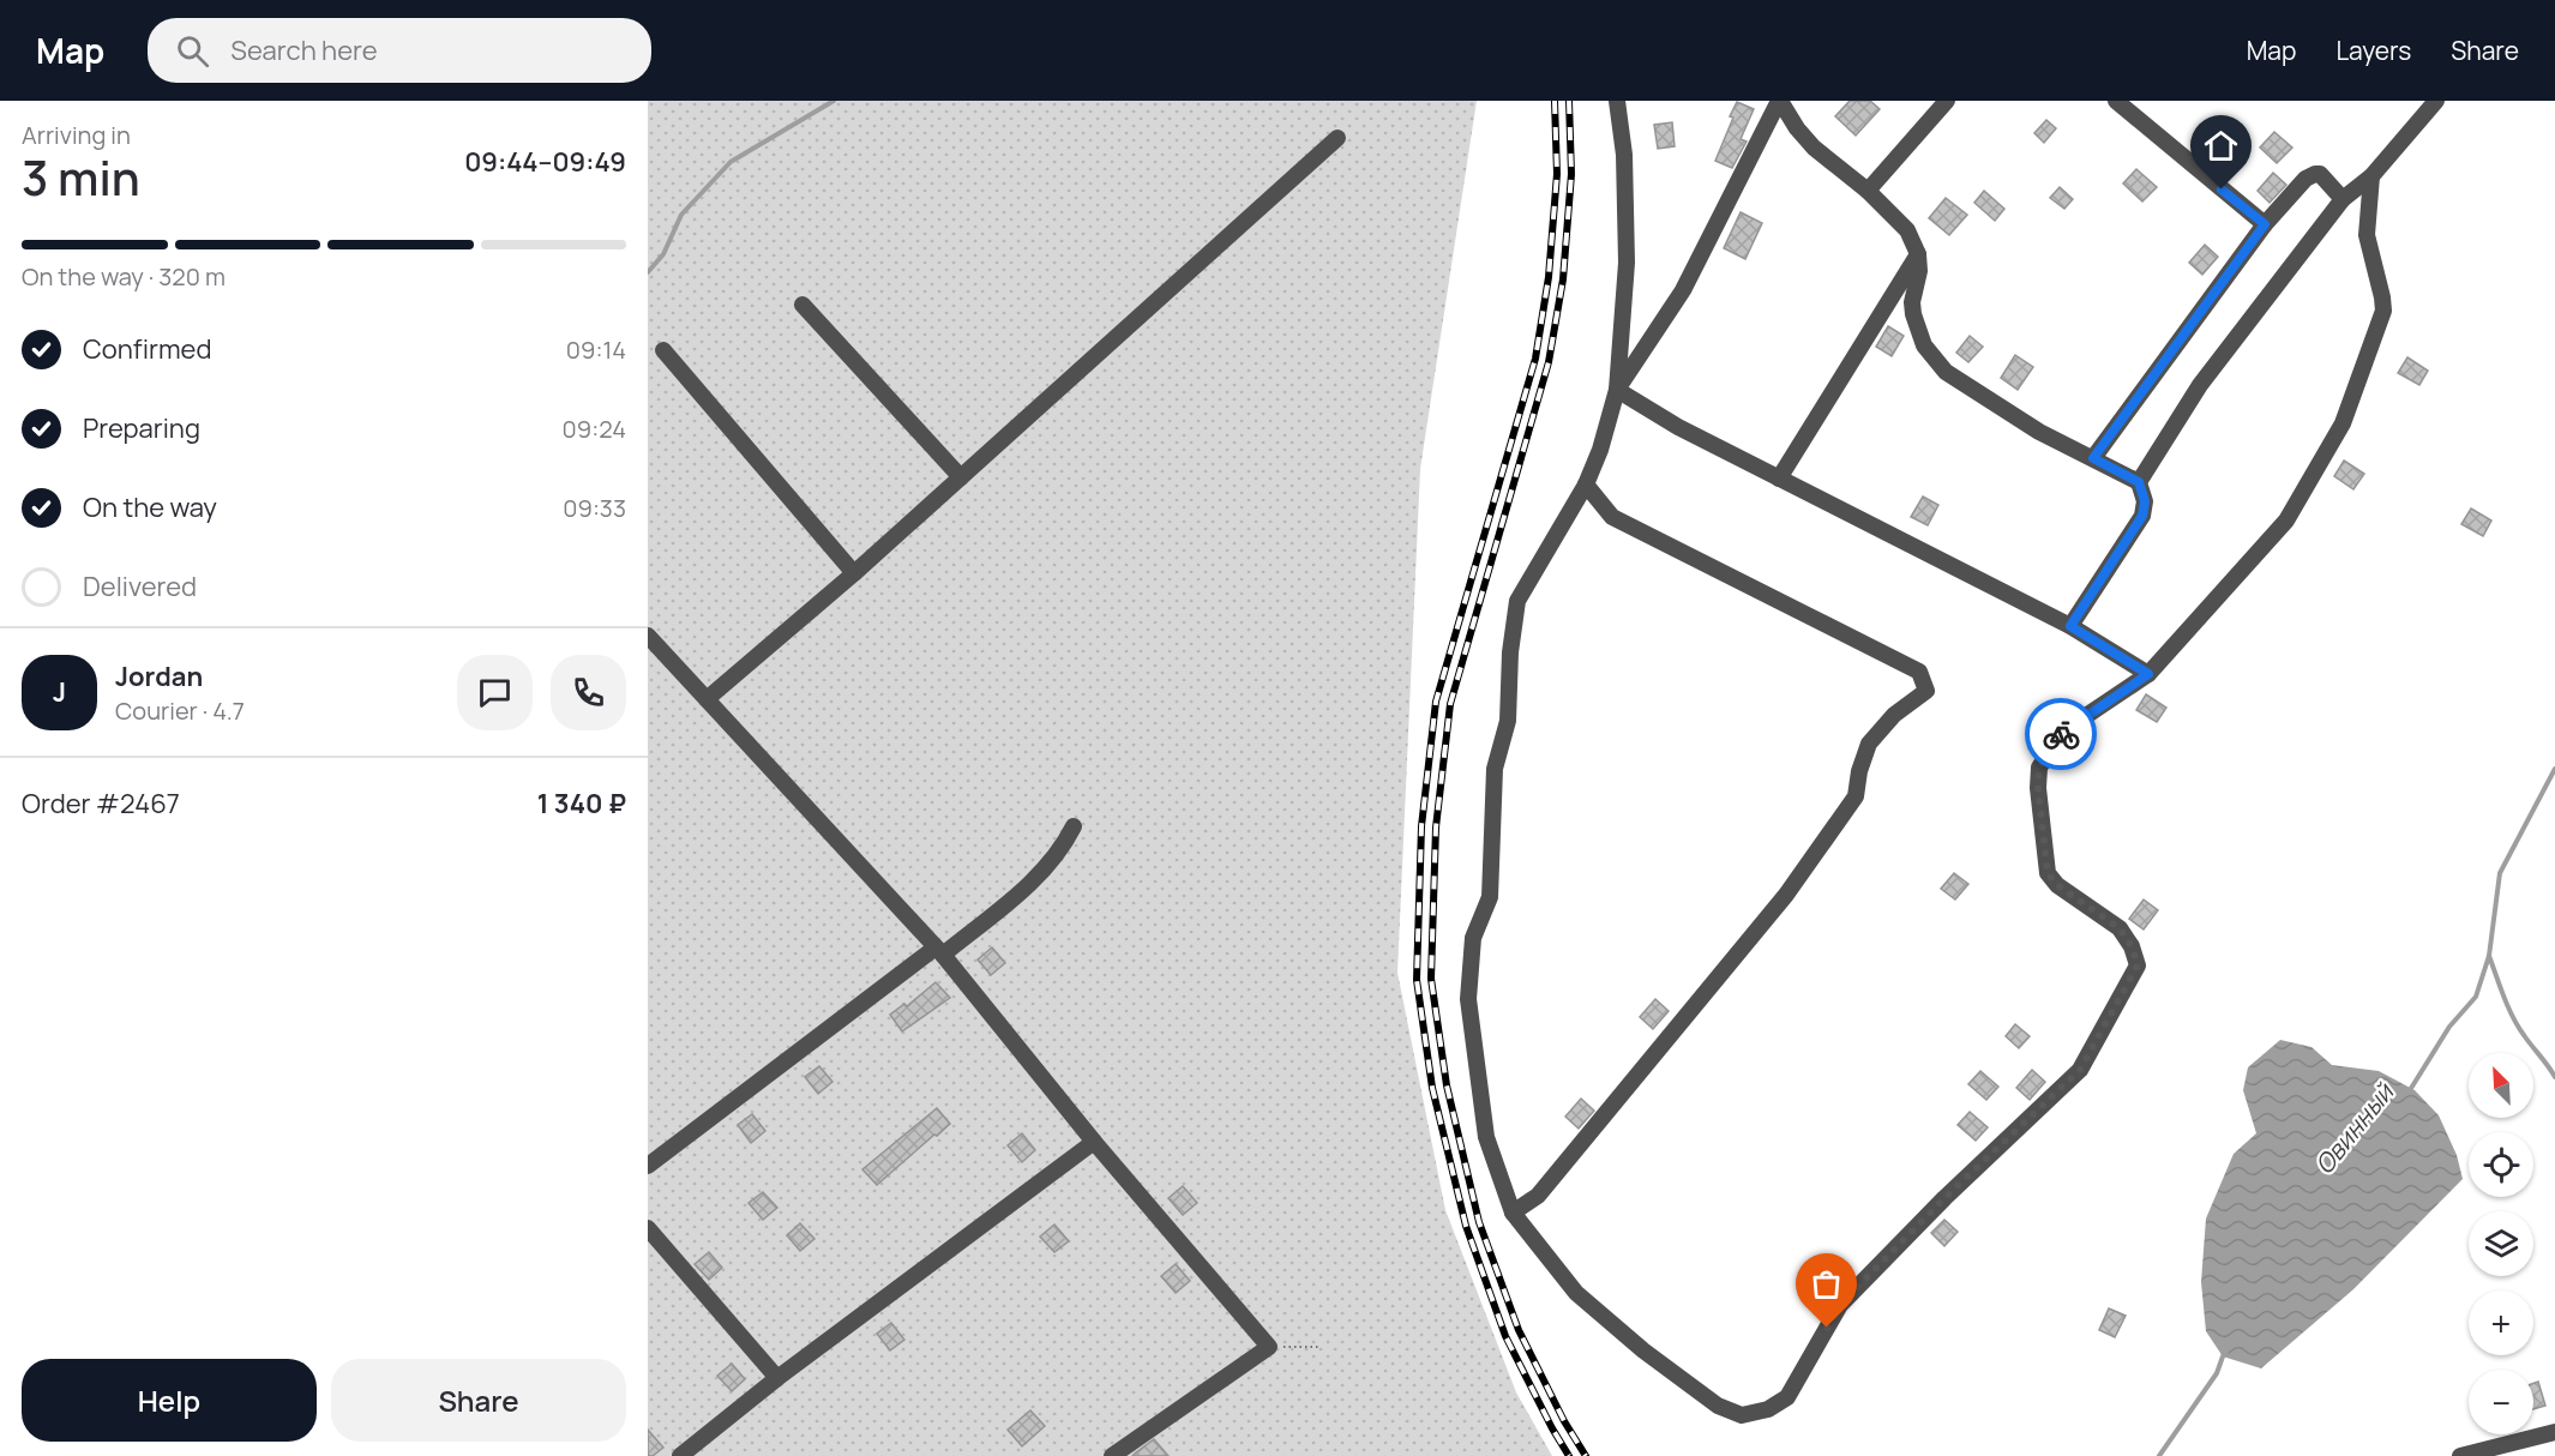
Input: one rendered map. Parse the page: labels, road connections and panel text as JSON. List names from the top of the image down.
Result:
{
  "water": ["Овинный"],
  "north": "top left",
  "page": {
    "header": "Map",
    "search": "Search here",
    "nav": ["Map", "Layers", "Share"],
    "heading": ["3 min", "Arriving in", "09:44–09:49"],
    "panel": [
      "Jordan",
      "Courier · 4.7",
      "Order #2467",
      "1 340 ₽"
    ],
    "bar": "On the way · 320 m",
    "list": [
      ["Confirmed", "09:14"],
      ["Preparing", "09:24"],
      ["On the way", "09:33"],
      "Delivered"
    ],
    "round": "J",
    "map_buttons": ["+", "−"],
    "buttons": ["Help", "Share"]
  }
}
